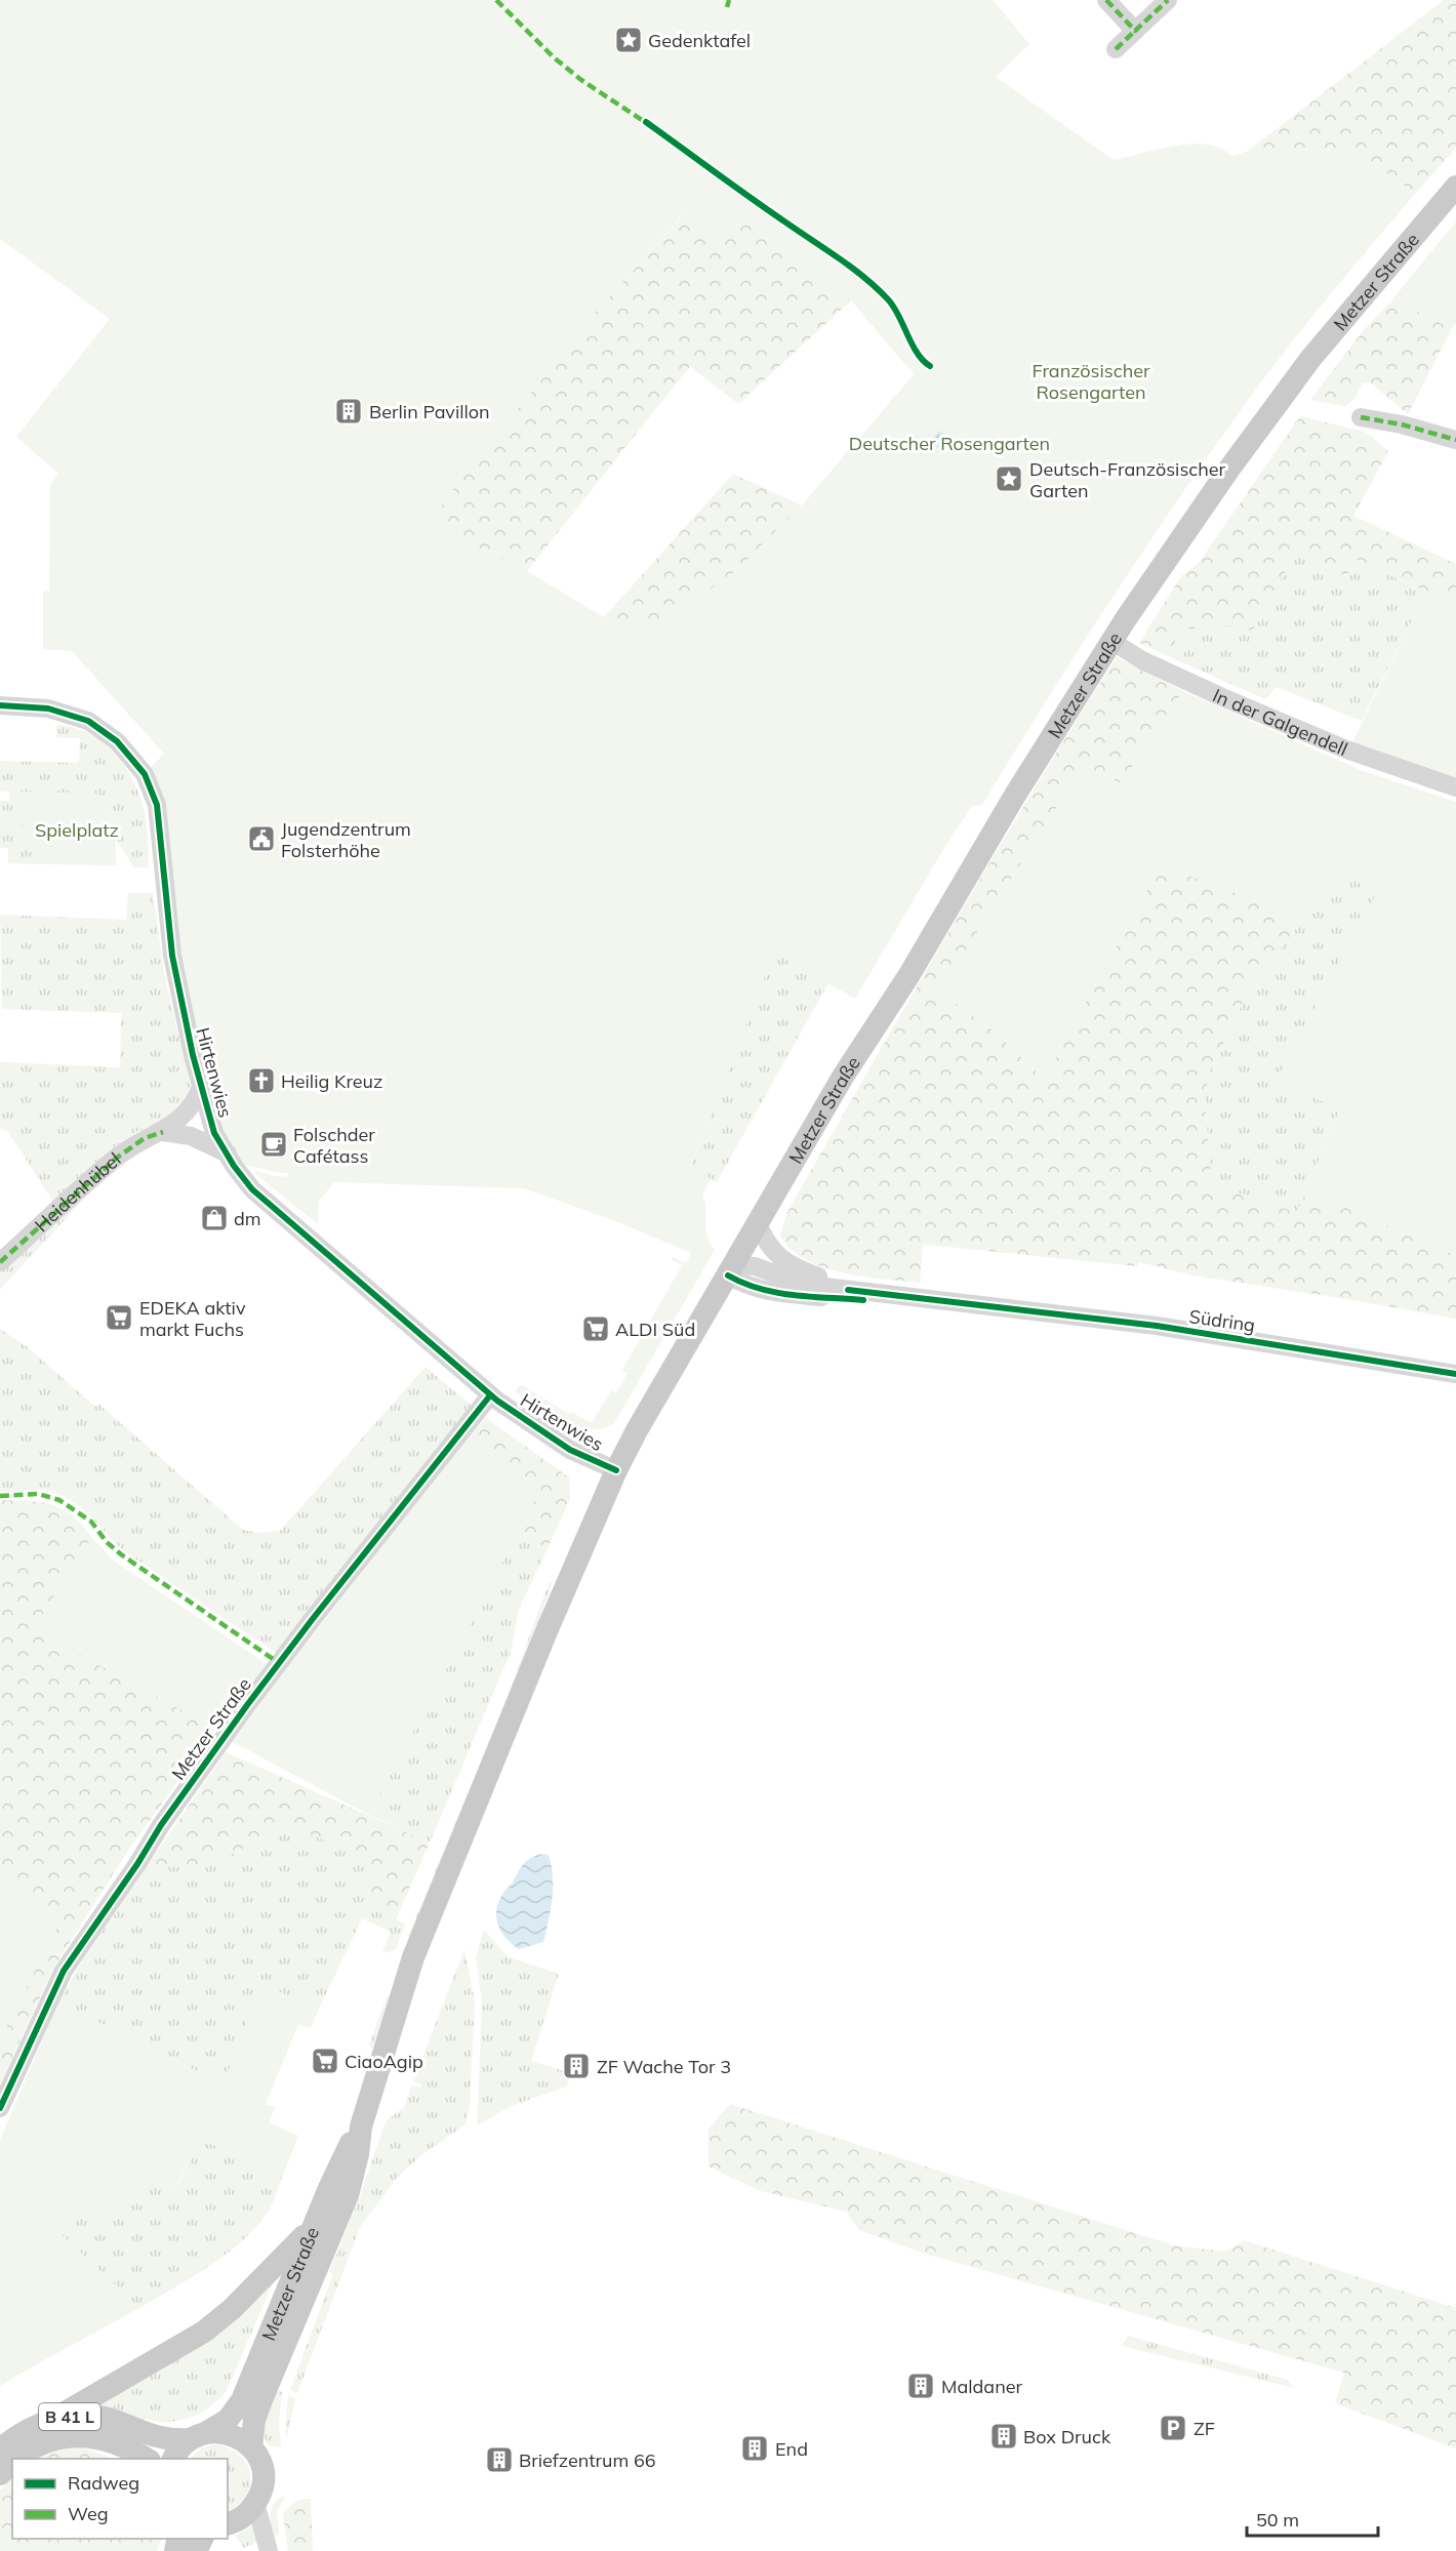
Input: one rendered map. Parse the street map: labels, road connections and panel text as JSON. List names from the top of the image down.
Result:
{
  "streets": {
    "main road": ["Metzer Straße", "B 41 L"],
    "street": [
      "In der Galgendell",
      "Hirtenwies",
      "Heidenhübel",
      "Südring"
    ]
  },
  "crossings": [
    ["Metzer Straße", "In der Galgendell"],
    ["Metzer Straße", "Hirtenwies"],
    ["Metzer Straße", "Südring"],
    ["Metzer Straße", "B 41 L"],
    ["Hirtenwies", "Heidenhübel"]
  ],
  "parks": ["Französischer Rosengarten", "Deutscher Rosengarten", "Spielplatz"],
  "places": {
    "place": ["Gedenktafel", "Deutsch-Französischer Garten"],
    "building": [
      "Berlin Pavillon",
      "ZF Wache Tor 3",
      "Maldaner",
      "Box Druck",
      "End",
      "Briefzentrum 66"
    ],
    "public building": ["Jugendzentrum Folsterhöhe"],
    "church": ["Heilig Kreuz"],
    "cafe": ["Folschder Cafétass"],
    "shop": ["dm"],
    "supermarket": ["EDEKA aktiv markt Fuchs", "ALDI Süd", "CiaoAgip"],
    "parking": ["ZF"]
  },
  "legend": ["Radweg", "Weg"],
  "scale_bar": "50 m"
}
